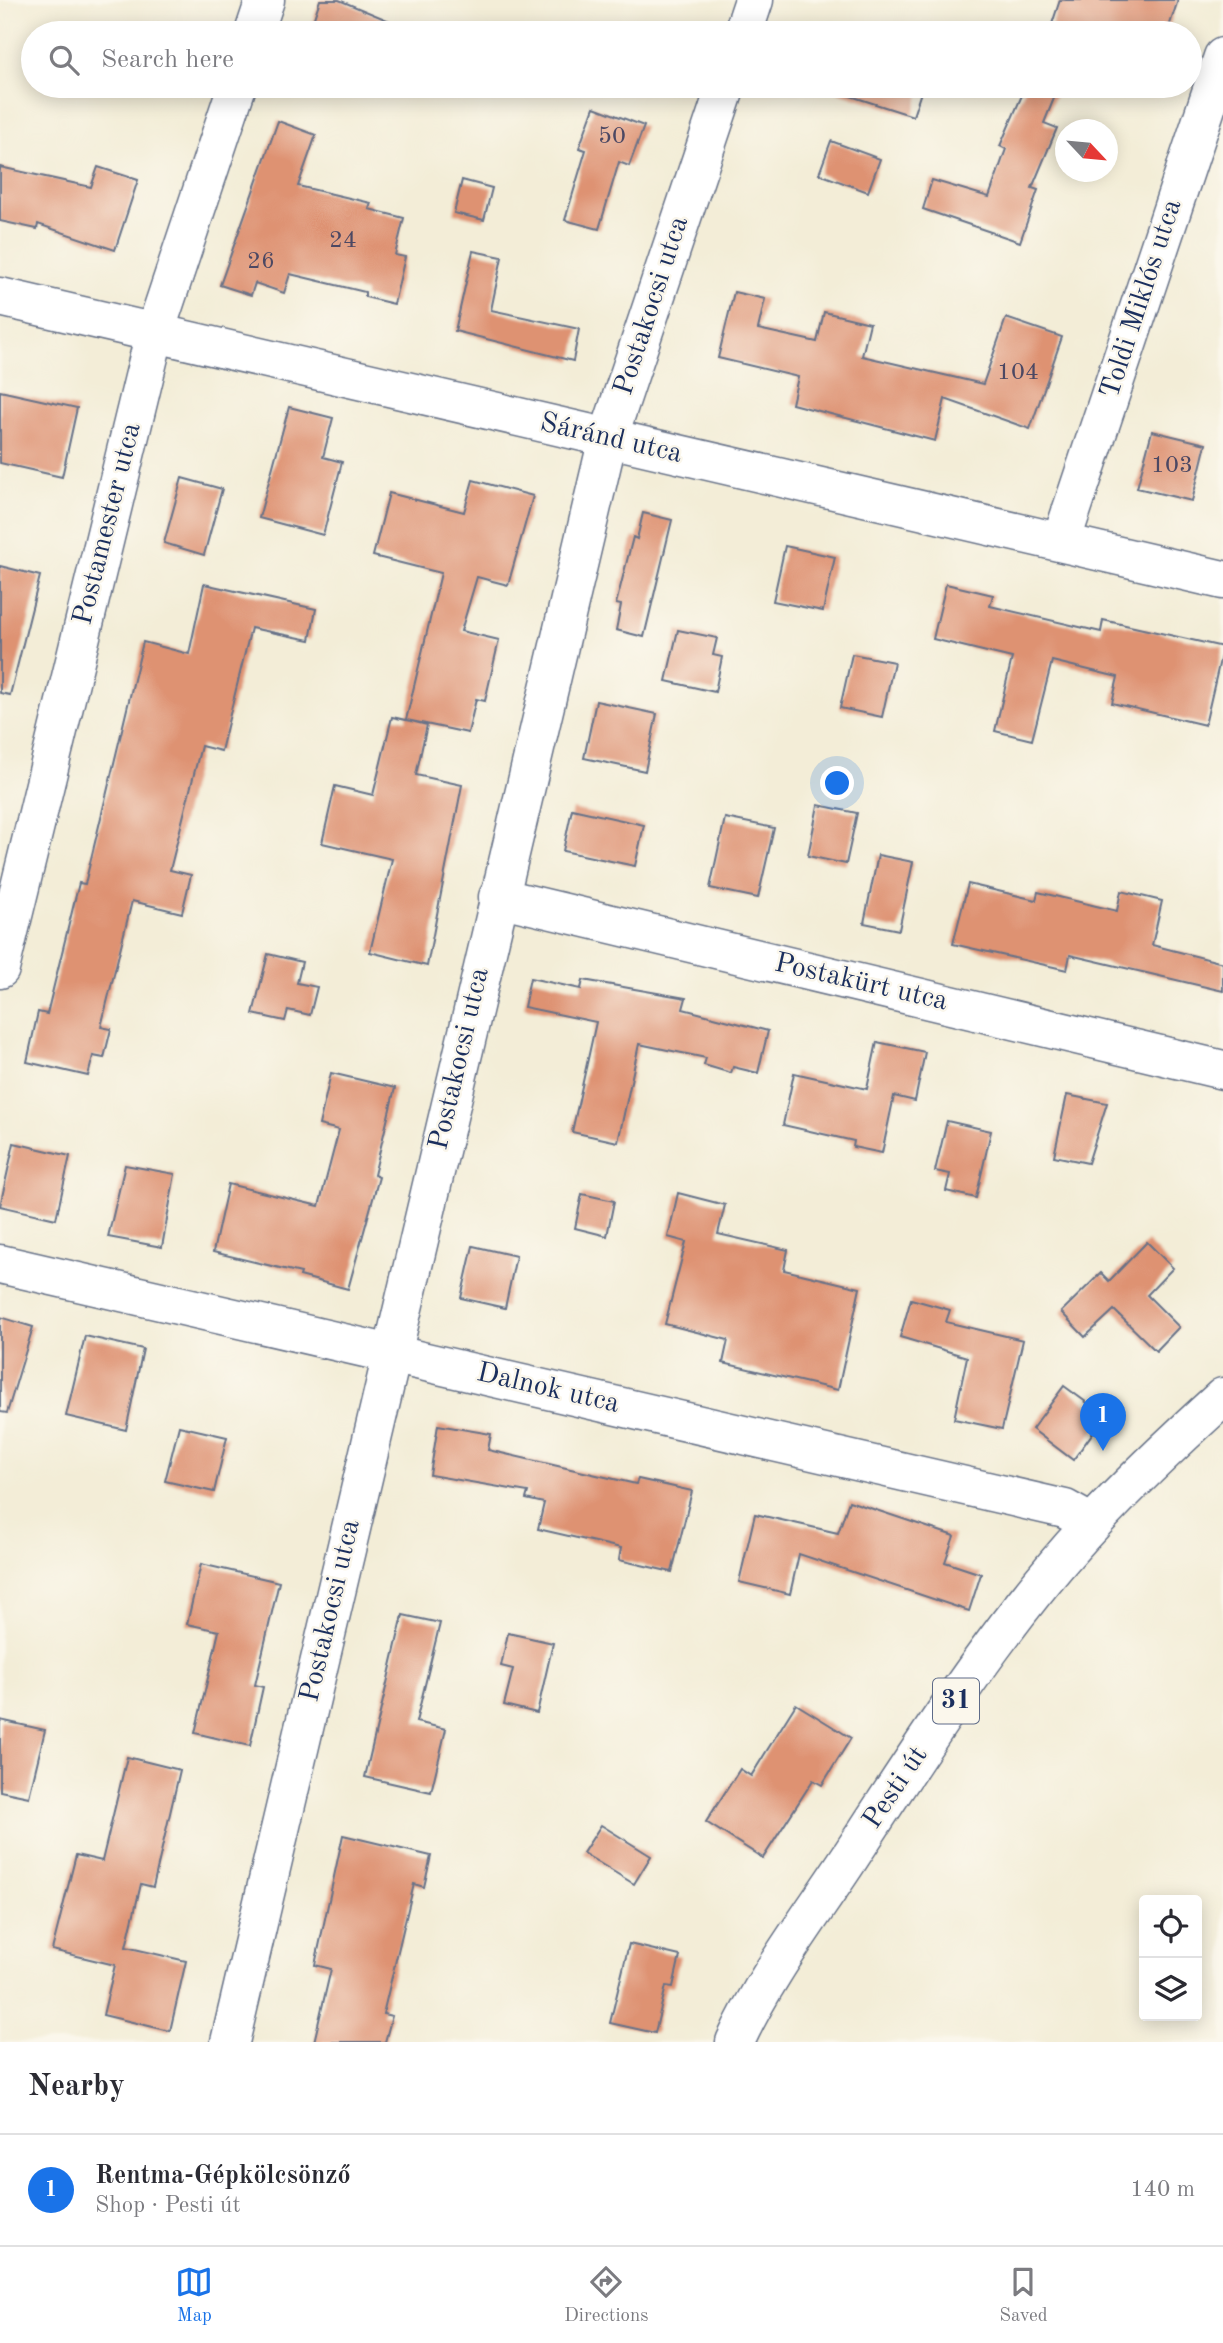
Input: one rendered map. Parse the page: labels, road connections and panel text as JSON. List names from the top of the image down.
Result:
{
  "streets": {
    "street": [
      "Toldi Miklós utca",
      "Postakocsi utca",
      "Sáránd utca",
      "Postamester utca",
      "Postakürt utca",
      "Dalnok utca",
      "31",
      "Pesti út"
    ]
  },
  "crossings": [
    ["Toldi Miklós utca", "Sáránd utca"],
    ["Postakocsi utca", "Sáránd utca"],
    ["Postakocsi utca", "Postakürt utca"],
    ["Postakocsi utca", "Dalnok utca"],
    ["Sáránd utca", "Postamester utca"],
    ["Dalnok utca", "Pesti út"]
  ],
  "house_numbers": [
    "50",
    "24",
    "26",
    "104",
    "103"
  ],
  "north": "bottom right",
  "page": {
    "search": "Search here",
    "pins": "1",
    "heading": "Nearby",
    "list": [
      {
        "mark": "1",
        "name": "Rentma-Gépkölcsönző",
        "note": "Shop · Pesti út",
        "value": "140 m"
      }
    ],
    "nav": ["Map", "Directions", "Saved"]
  }
}
